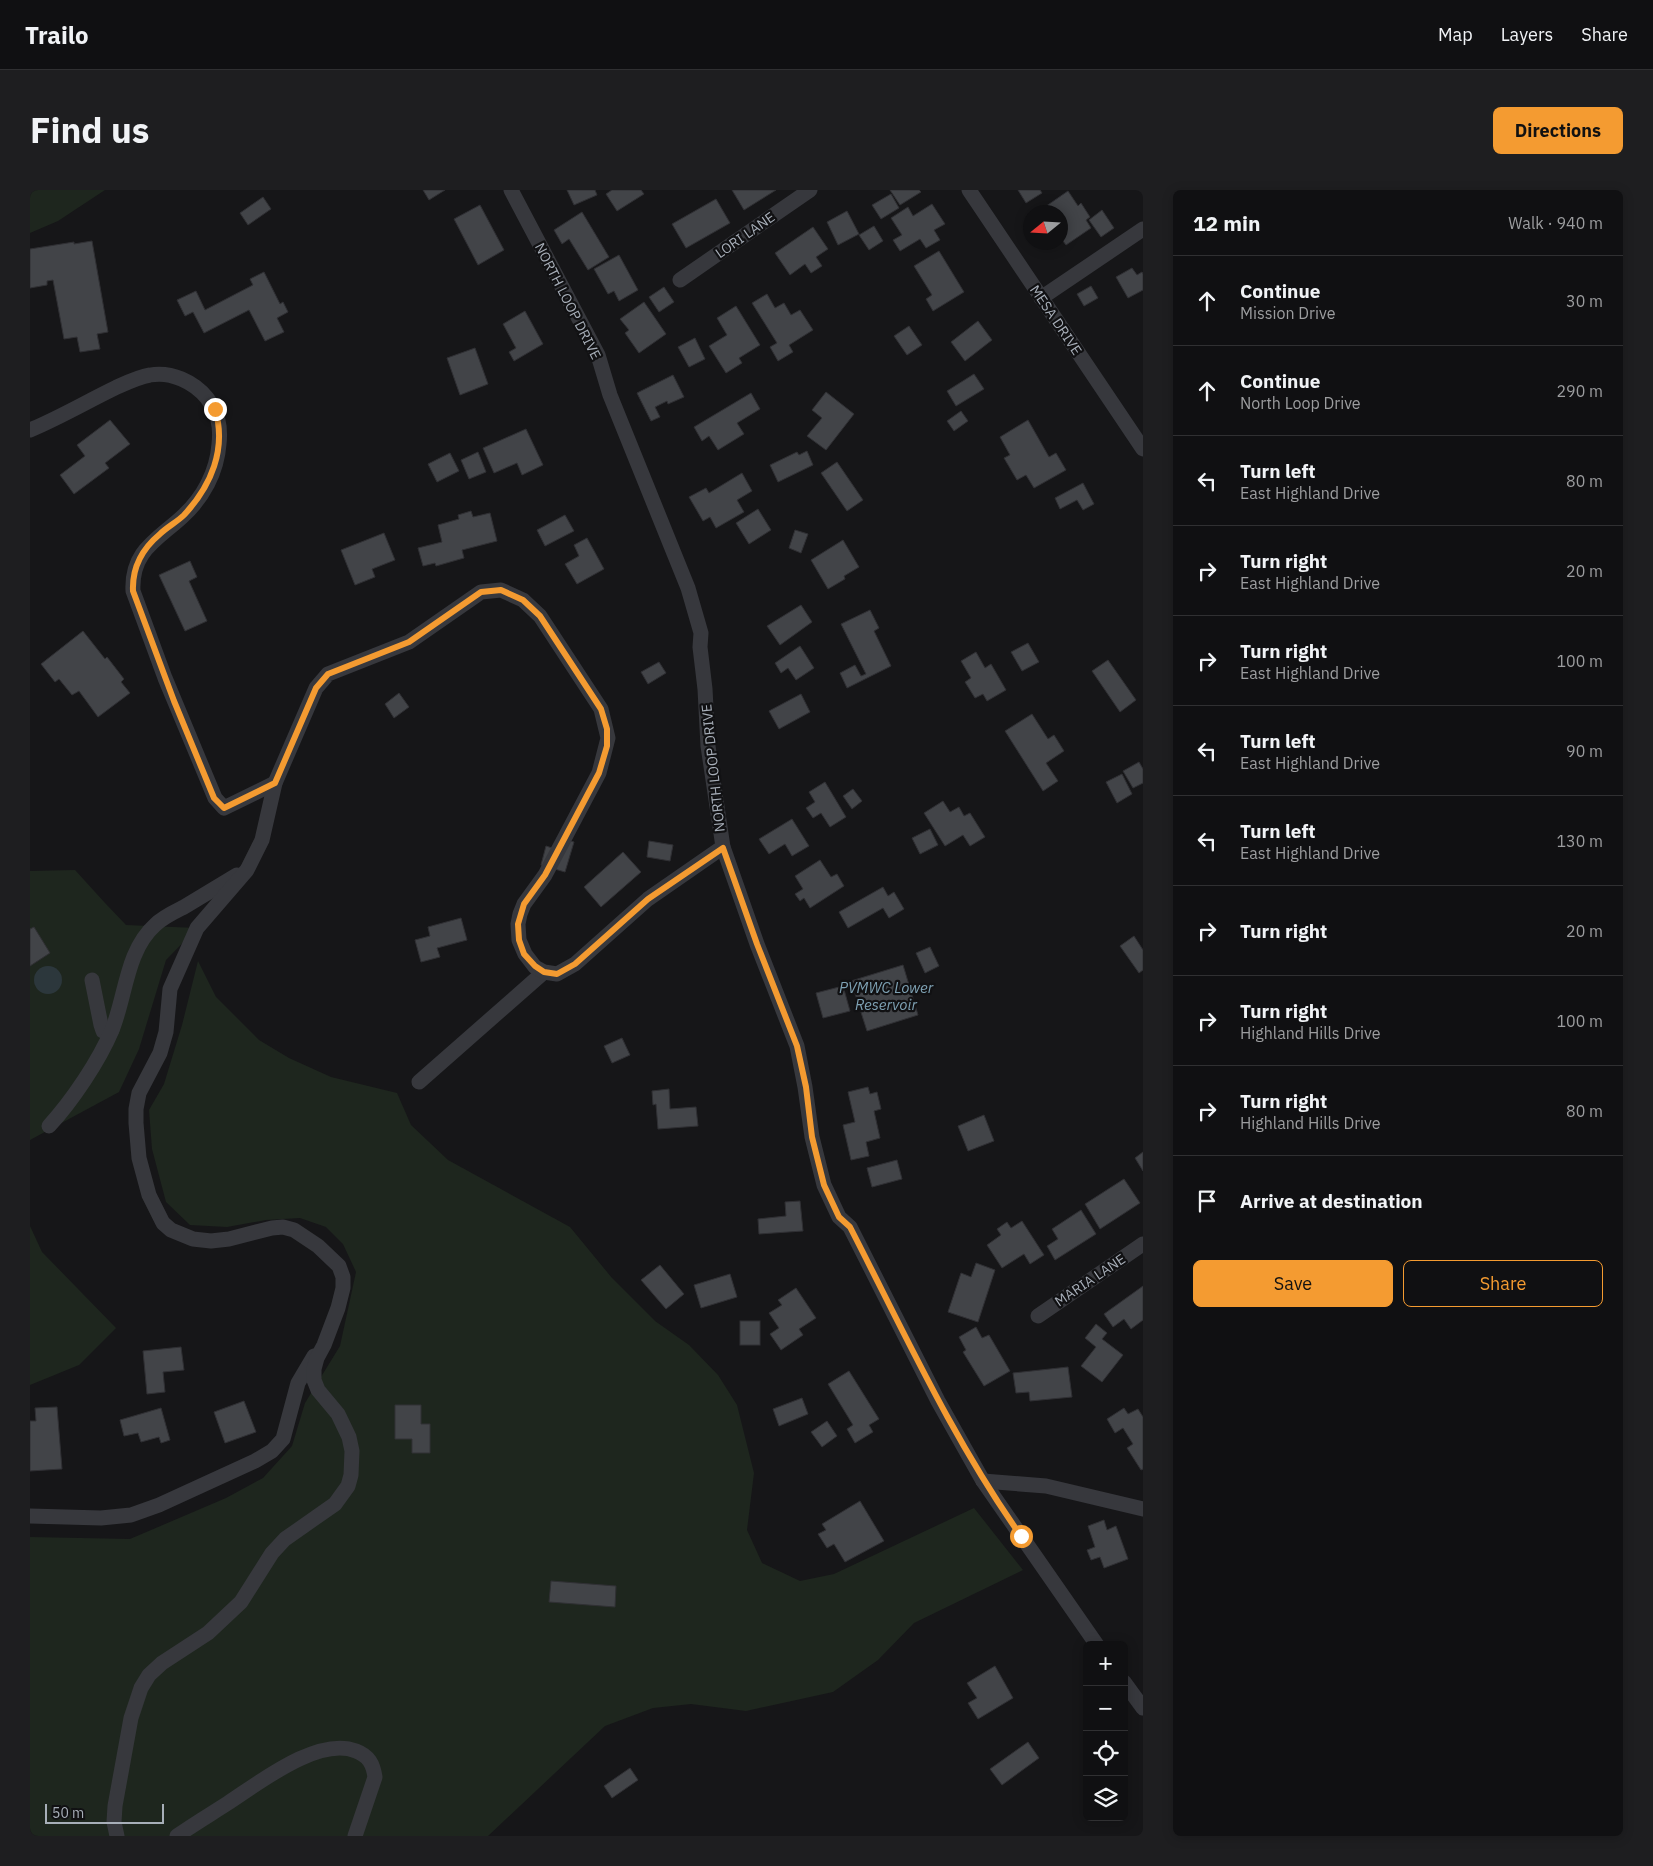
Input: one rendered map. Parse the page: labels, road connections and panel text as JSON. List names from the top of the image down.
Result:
{
  "streets": {
    "street": [
      "LORI LANE",
      "NORTH LOOP DRIVE",
      "MESA DRIVE",
      "MARIA LANE"
    ]
  },
  "water": ["PVMWC Lower Reservoir"],
  "scale_bar": "50 m",
  "north": "left",
  "page": {
    "header": "Trailo",
    "nav": ["Map", "Layers", "Share"],
    "title": "Find us",
    "buttons": [
      "Directions",
      ["Save", "Share"]
    ],
    "heading": ["12 min", "Walk · 940 m"],
    "list": [
      ["Continue", "Mission Drive", "30 m"],
      ["Continue", "North Loop Drive", "290 m"],
      ["Turn left", "East Highland Drive", "80 m"],
      ["Turn right", "East Highland Drive", "20 m"],
      ["Turn right", "East Highland Drive", "100 m"],
      ["Turn left", "East Highland Drive", "90 m"],
      ["Turn left", "East Highland Drive", "130 m"],
      ["Turn right", "20 m"],
      ["Turn right", "Highland Hills Drive", "100 m"],
      ["Turn right", "Highland Hills Drive", "80 m"],
      "Arrive at destination"
    ],
    "map_buttons": ["+", "−"],
    "scale": "50 m"
  }
}
